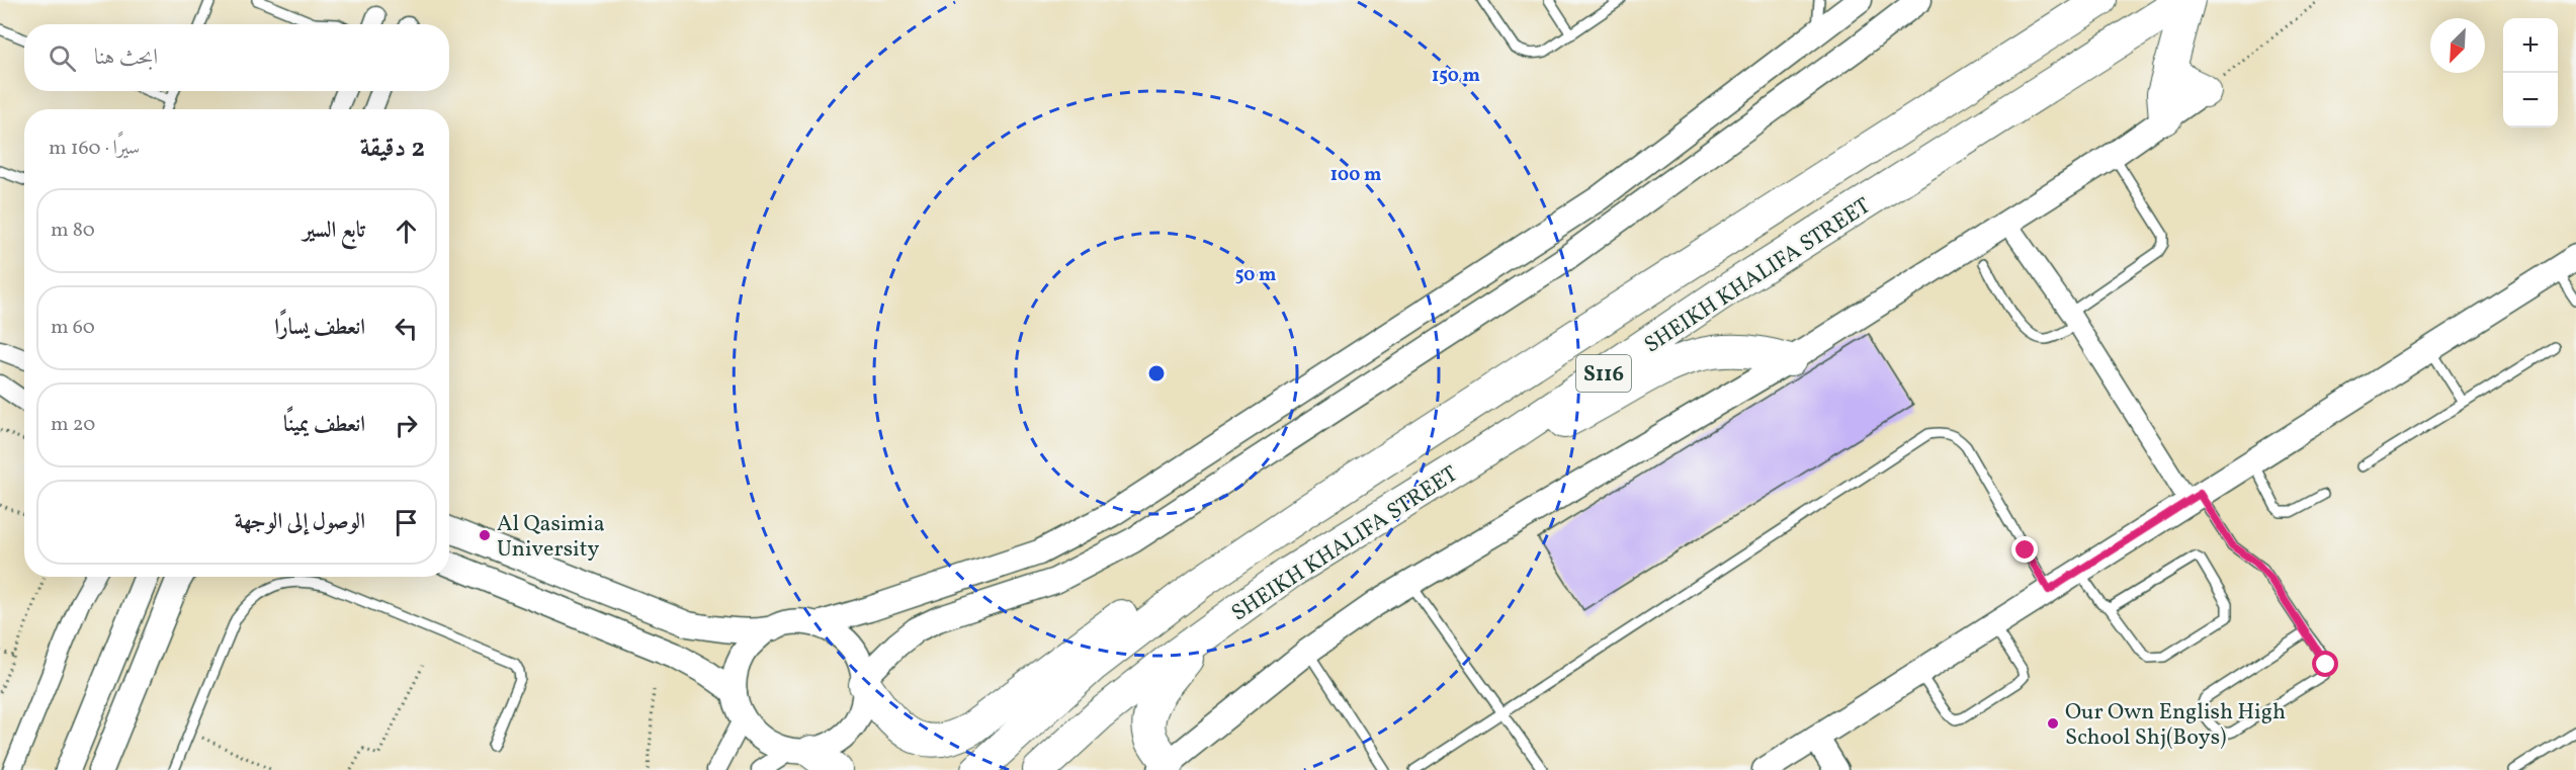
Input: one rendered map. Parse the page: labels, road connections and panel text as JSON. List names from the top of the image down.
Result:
{
  "streets": {
    "highway": ["SHEIKH KHALIFA STREET", "S116"]
  },
  "places": ["Al Qasimia University", "Our Own English High School Shj(Boys)"],
  "north": "bottom left",
  "page": {
    "map_buttons": ["+", "−"],
    "search": "ابحث هنا",
    "heading": ["2 دقيقة", "سيرًا · 160 m"],
    "list": [
      ["تابع السير", "80 m"],
      ["انعطف يسارًا", "60 m"],
      ["انعطف يمينًا", "20 m"],
      "الوصول إلى الوجهة"
    ]
  },
  "rings": ["150 m", "100 m", "50 m"]
}
